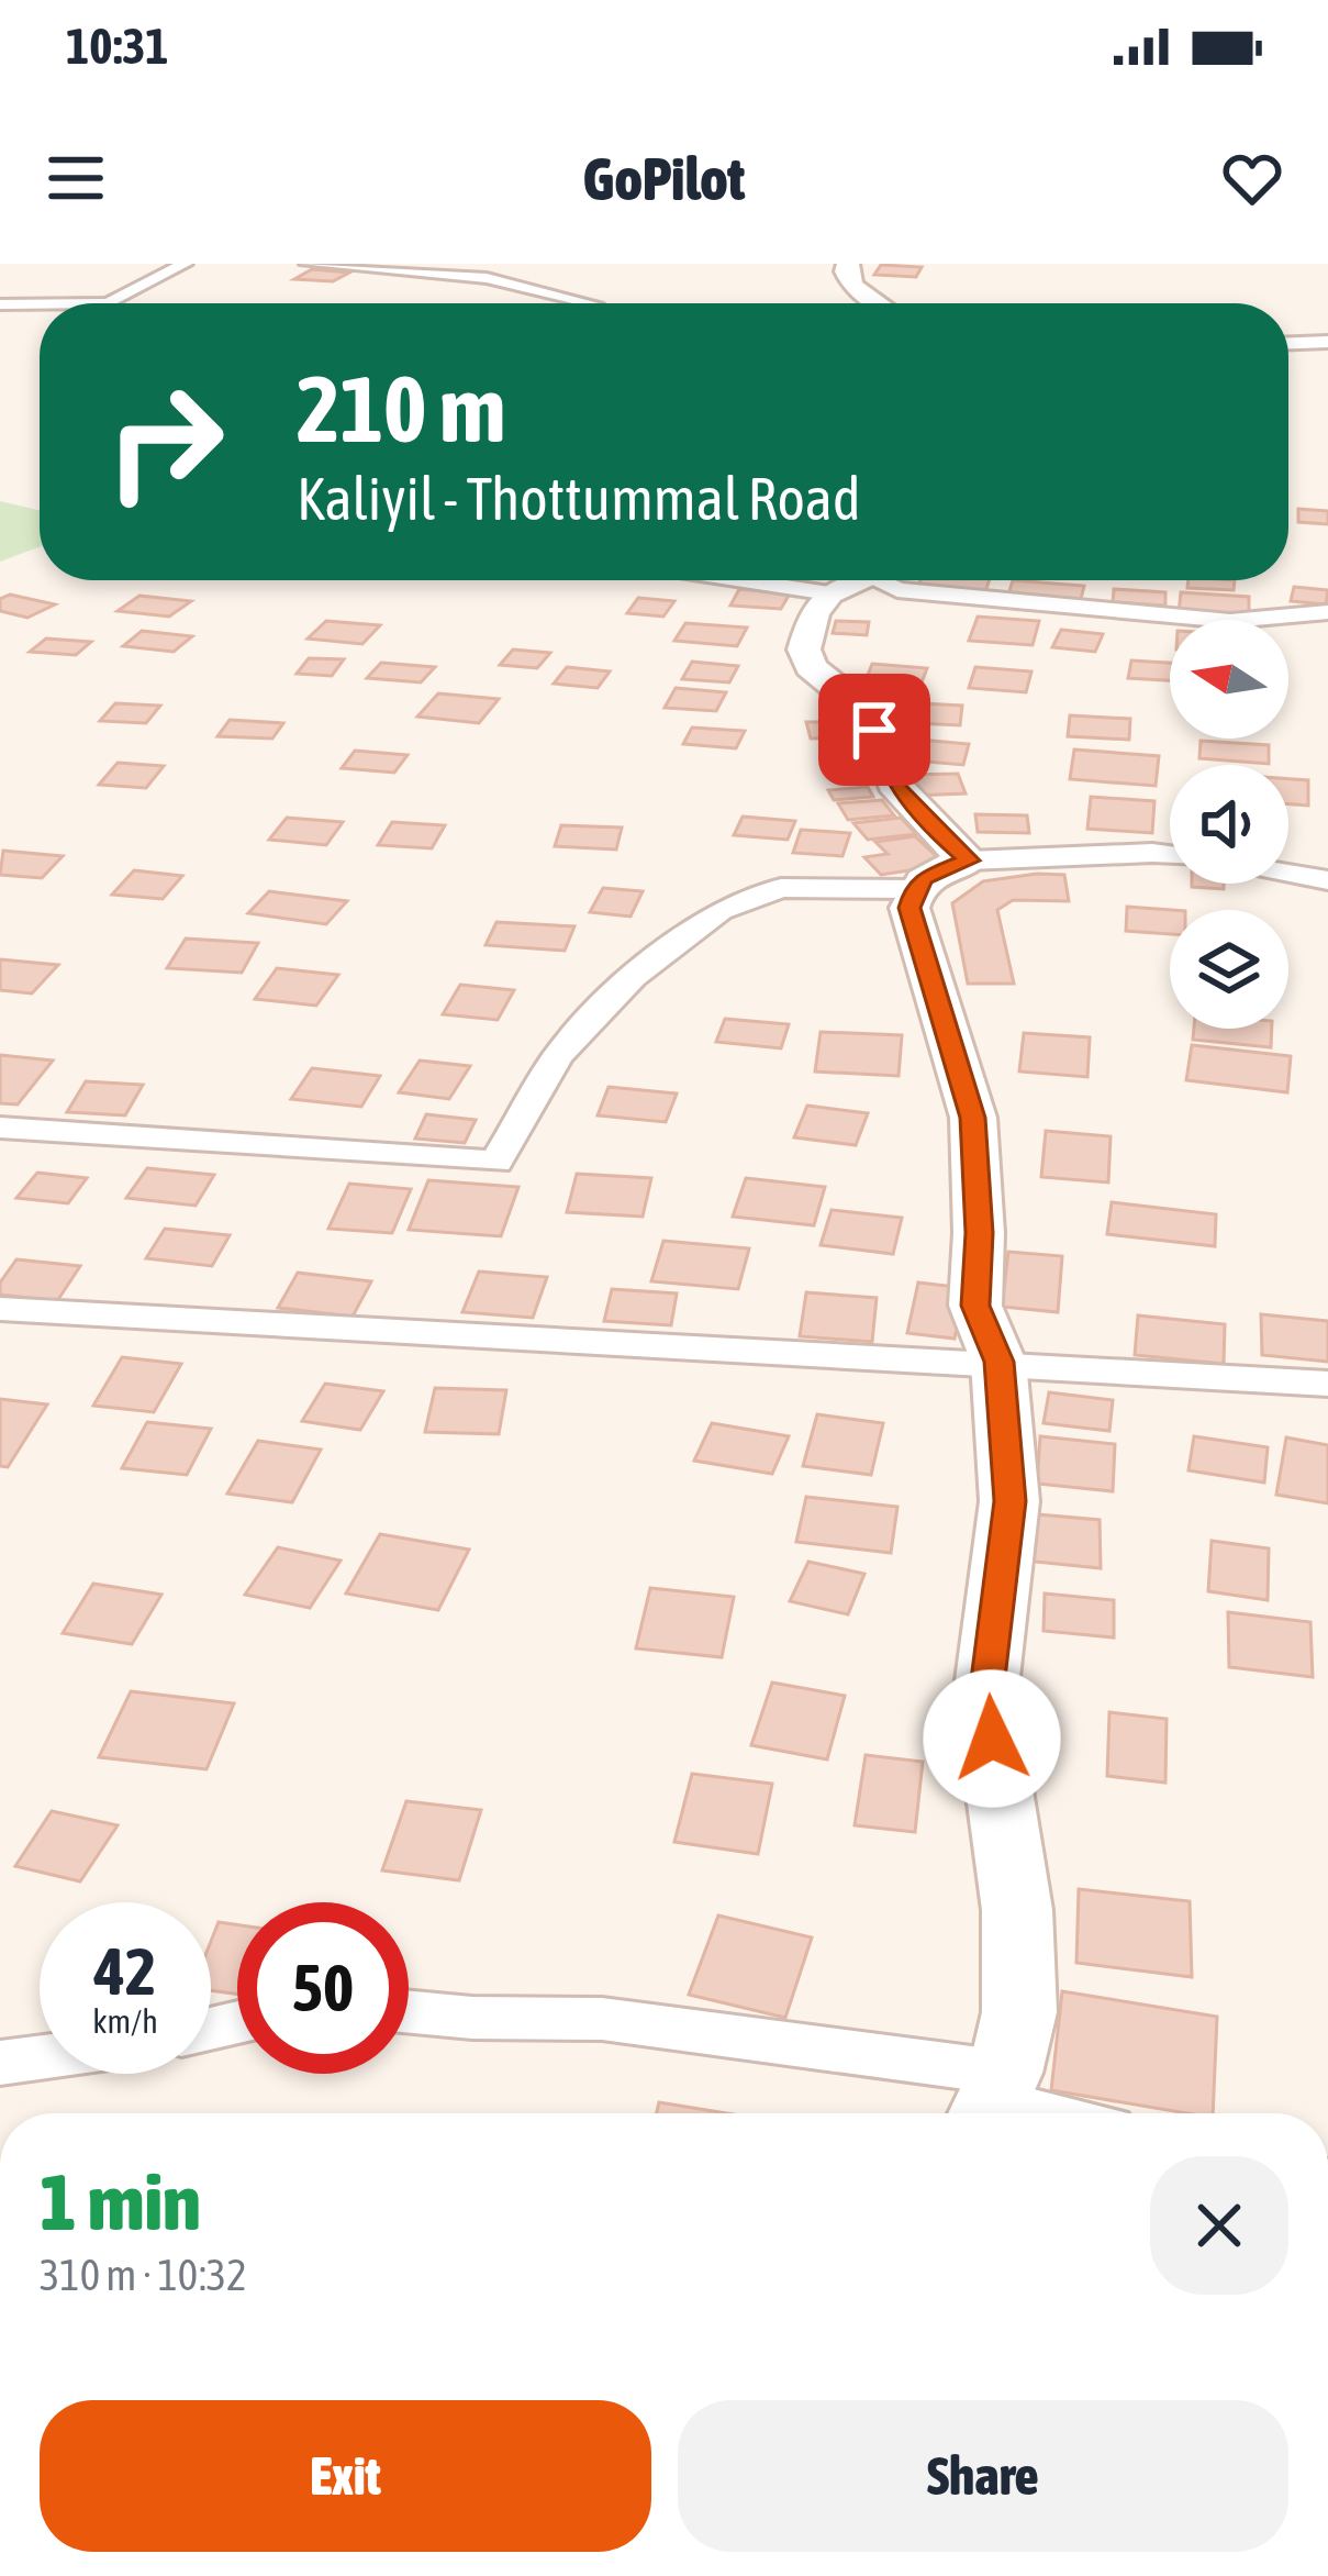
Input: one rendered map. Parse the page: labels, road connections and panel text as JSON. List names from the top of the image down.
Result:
{
  "north": "left",
  "page": {
    "status": "10:31",
    "header": "GoPilot",
    "turn": ["210 m", "Kaliyil - Thottummal Road"],
    "speed": "42 km/h",
    "limit": "50",
    "heading": ["1 min", "310 m · 10:32"],
    "buttons": ["Exit", "Share"]
  }
}
